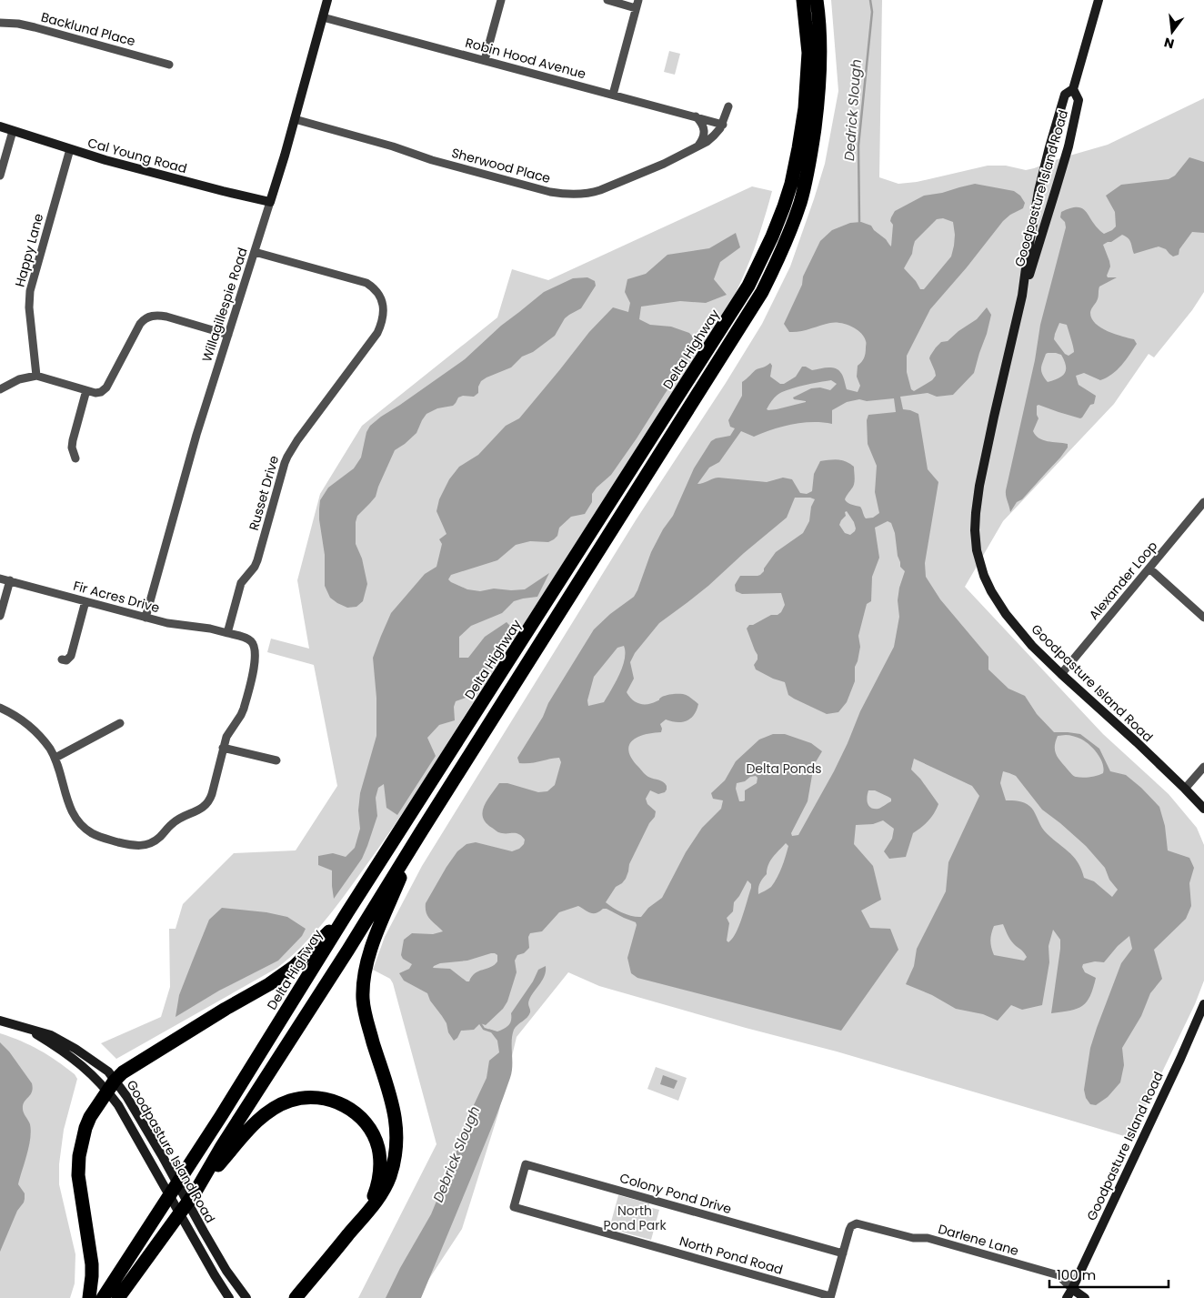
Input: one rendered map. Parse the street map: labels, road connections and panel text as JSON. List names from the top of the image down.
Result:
{
  "streets": {
    "highway": ["Delta Highway"],
    "main road": ["Cal Young Road", "Goodpasture Island Road", "Willagillespie Road"],
    "street": [
      "Backlund Place",
      "Robin Hood Avenue",
      "Sherwood Place",
      "Happy Lane",
      "Russet Drive",
      "Alexander Loop",
      "Fir Acres Drive",
      "Colony Pond Drive",
      "Darlene Lane",
      "North Pond Road"
    ]
  },
  "crossings": [
    ["Robin Hood Avenue", "Sherwood Place"],
    ["Robin Hood Avenue", "Willagillespie Road"],
    ["Cal Young Road", "Happy Lane"],
    ["Cal Young Road", "Willagillespie Road"],
    ["Sherwood Place", "Willagillespie Road"],
    ["Goodpasture Island Road", "Alexander Loop"],
    ["Goodpasture Island Road", "Darlene Lane"],
    ["Willagillespie Road", "Russet Drive"],
    ["Willagillespie Road", "Fir Acres Drive"],
    ["Russet Drive", "Fir Acres Drive"],
    ["Colony Pond Drive", "Darlene Lane"],
    ["Colony Pond Drive", "North Pond Road"]
  ],
  "water": ["Dedrick Slough", "Debrick Slough"],
  "parks": ["Delta Ponds", "North Pond Park"],
  "scale_bar": "100 m",
  "north": "bottom"
}
